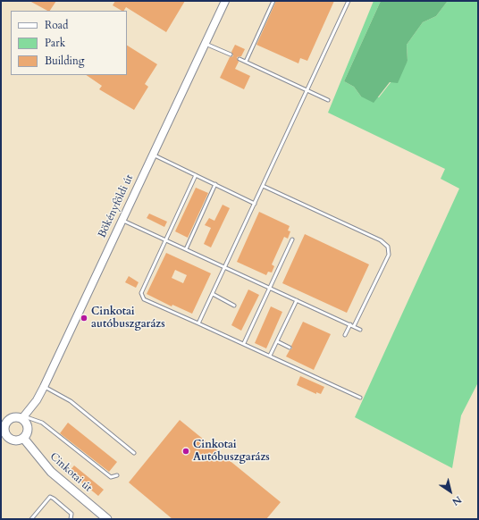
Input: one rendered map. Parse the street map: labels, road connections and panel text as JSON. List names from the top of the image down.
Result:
{
  "streets": {
    "main road": ["Cinkotai út"],
    "street": ["Bökényföldi út"]
  },
  "crossings": [
    ["Bökényföldi út", "Cinkotai út"]
  ],
  "places": ["Cinkotai autóbuszgarázs", "Cinkotai Autóbuszgarázs"],
  "legend": ["Road", "Park", "Building"],
  "north": "bottom right"
}
